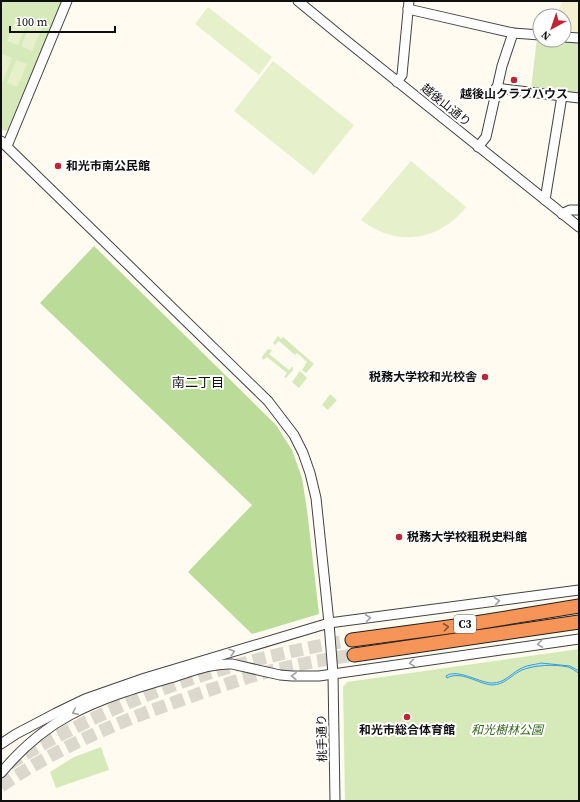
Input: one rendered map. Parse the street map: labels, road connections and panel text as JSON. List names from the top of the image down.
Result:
{
  "streets": {
    "highway": ["C3"],
    "street": ["越後山通り", "桃手通り"]
  },
  "districts": ["南二丁目"],
  "parks": ["和光樹林公園"],
  "places": [
    "越後山クラブハウス",
    "和光市南公民館",
    "税務大学校和光校舎",
    "税務大学校租税史料館",
    "和光市総合体育館"
  ],
  "scale_bar": "100 m",
  "north": "bottom left"
}
